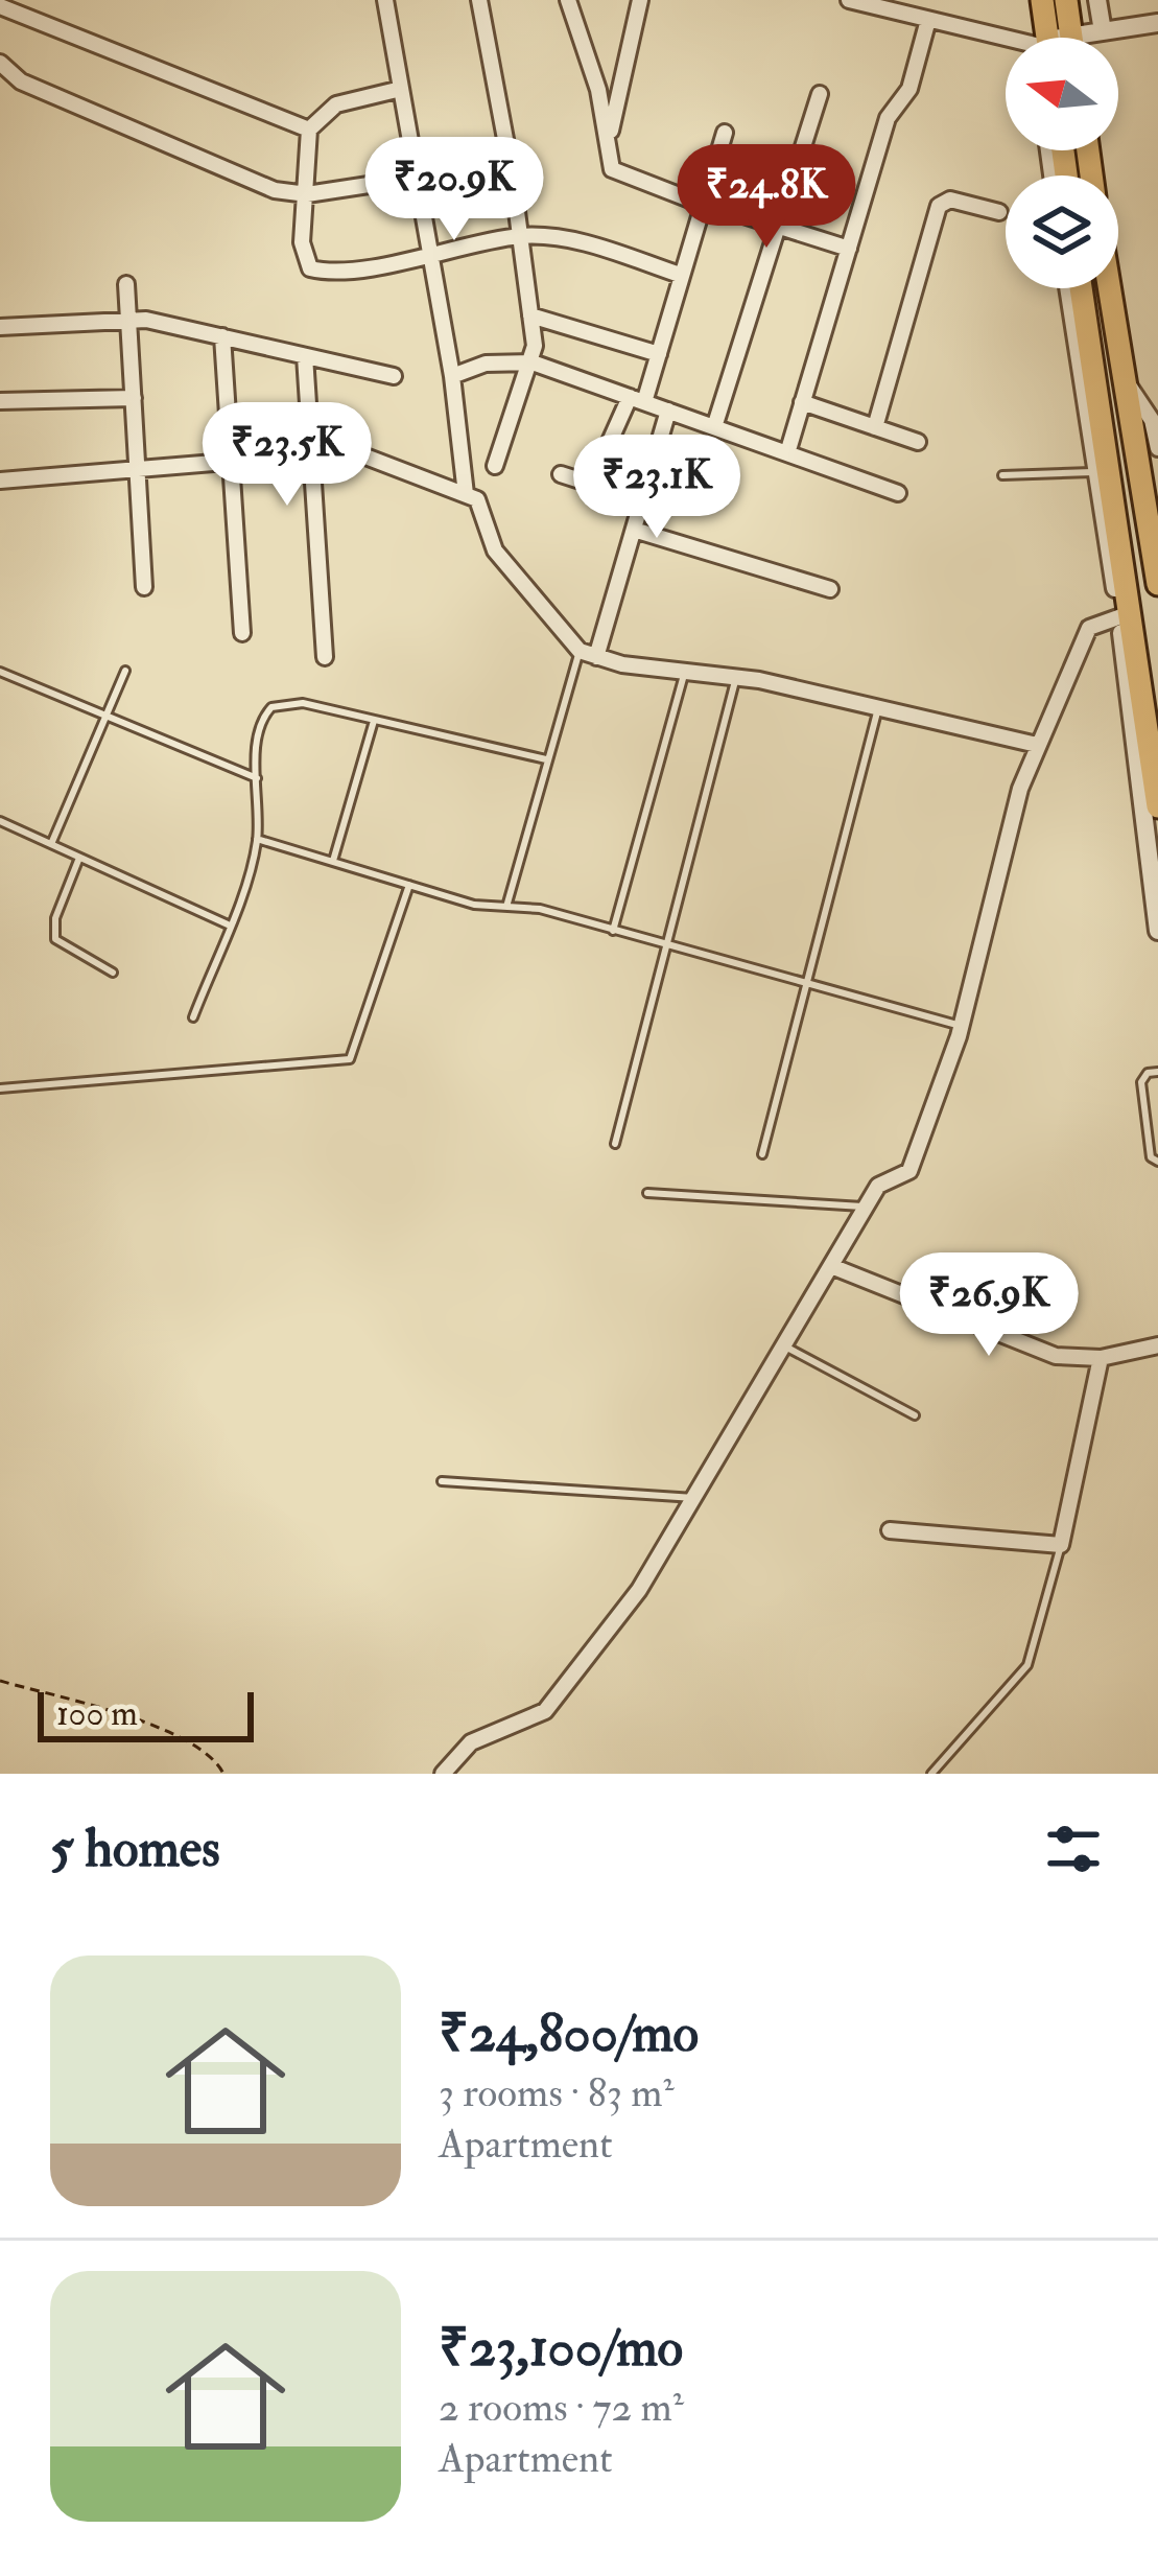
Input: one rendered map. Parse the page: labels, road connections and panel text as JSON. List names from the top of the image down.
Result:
{
  "scale_bar": "100 m",
  "north": "left",
  "page": {
    "price": [
      "₹20.9K",
      "₹24.8K",
      "₹23.5K",
      "₹23.1K",
      "₹26.9K"
    ],
    "scale": "100 m",
    "heading": "5 homes",
    "list": [
      {
        "name": "₹24,800/mo",
        "note": "3 rooms · 83 m² · Apartment"
      },
      {
        "name": "₹23,100/mo",
        "note": "2 rooms · 72 m² · Apartment"
      }
    ]
  }
}
